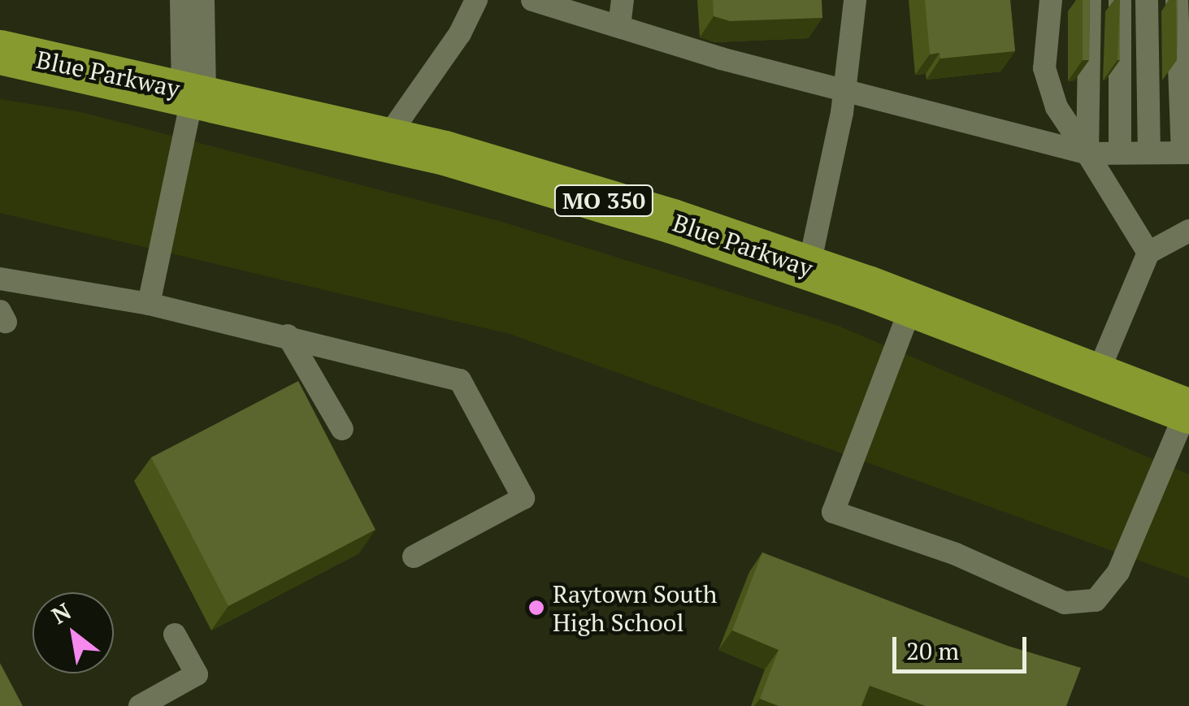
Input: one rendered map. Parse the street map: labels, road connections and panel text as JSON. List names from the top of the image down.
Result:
{
  "streets": {
    "highway": ["Blue Parkway", "MO 350"]
  },
  "places": ["Raytown South High School"],
  "scale_bar": "20 m",
  "north": "top left"
}
